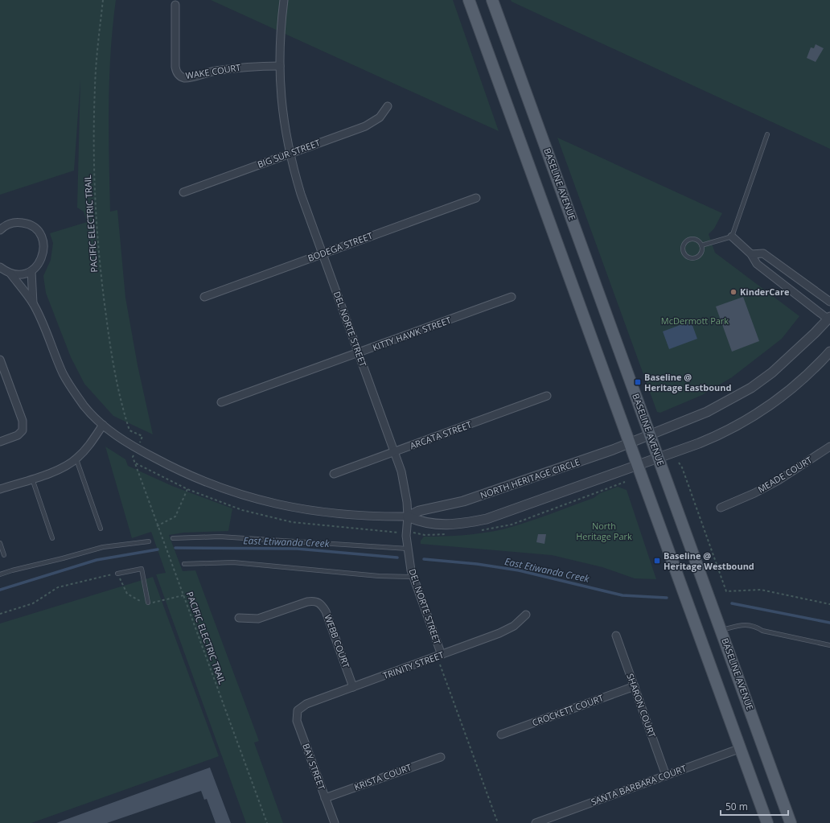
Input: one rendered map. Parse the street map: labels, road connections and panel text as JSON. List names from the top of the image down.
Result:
{
  "streets": {
    "main road": ["BASELINE AVENUE"],
    "street": [
      "WAKE COURT",
      "BIG SUR STREET",
      "BODEGA STREET",
      "DEL NORTE STREET",
      "KITTY HAWK STREET",
      "ARCATA STREET",
      "MEADE COURT",
      "NORTH HERITAGE CIRCLE",
      "WEBB COURT",
      "TRINITY STREET",
      "SHARON COURT",
      "CROCKETT COURT",
      "BAY STREET",
      "KRISTA COURT",
      "SANTA BARBARA COURT"
    ],
    "path": ["PACIFIC ELECTRIC TRAIL"]
  },
  "crossings": [
    ["WAKE COURT", "DEL NORTE STREET"],
    ["BIG SUR STREET", "DEL NORTE STREET"],
    ["BASELINE AVENUE", "NORTH HERITAGE CIRCLE"],
    ["BODEGA STREET", "DEL NORTE STREET"],
    ["DEL NORTE STREET", "KITTY HAWK STREET"],
    ["DEL NORTE STREET", "ARCATA STREET"],
    ["DEL NORTE STREET", "NORTH HERITAGE CIRCLE"],
    ["DEL NORTE STREET", "TRINITY STREET"],
    ["WEBB COURT", "TRINITY STREET"],
    ["TRINITY STREET", "BAY STREET"],
    ["SHARON COURT", "CROCKETT COURT"],
    ["SHARON COURT", "SANTA BARBARA COURT"],
    ["BAY STREET", "KRISTA COURT"]
  ],
  "water": ["East Etiwanda Creek"],
  "parks": ["McDermott Park", "North Heritage Park"],
  "places": {
    "other": ["KinderCare"],
    "transit": ["Baseline @ Heritage Eastbound", "Baseline @ Heritage Westbound"]
  },
  "scale_bar": "50 m"
}
